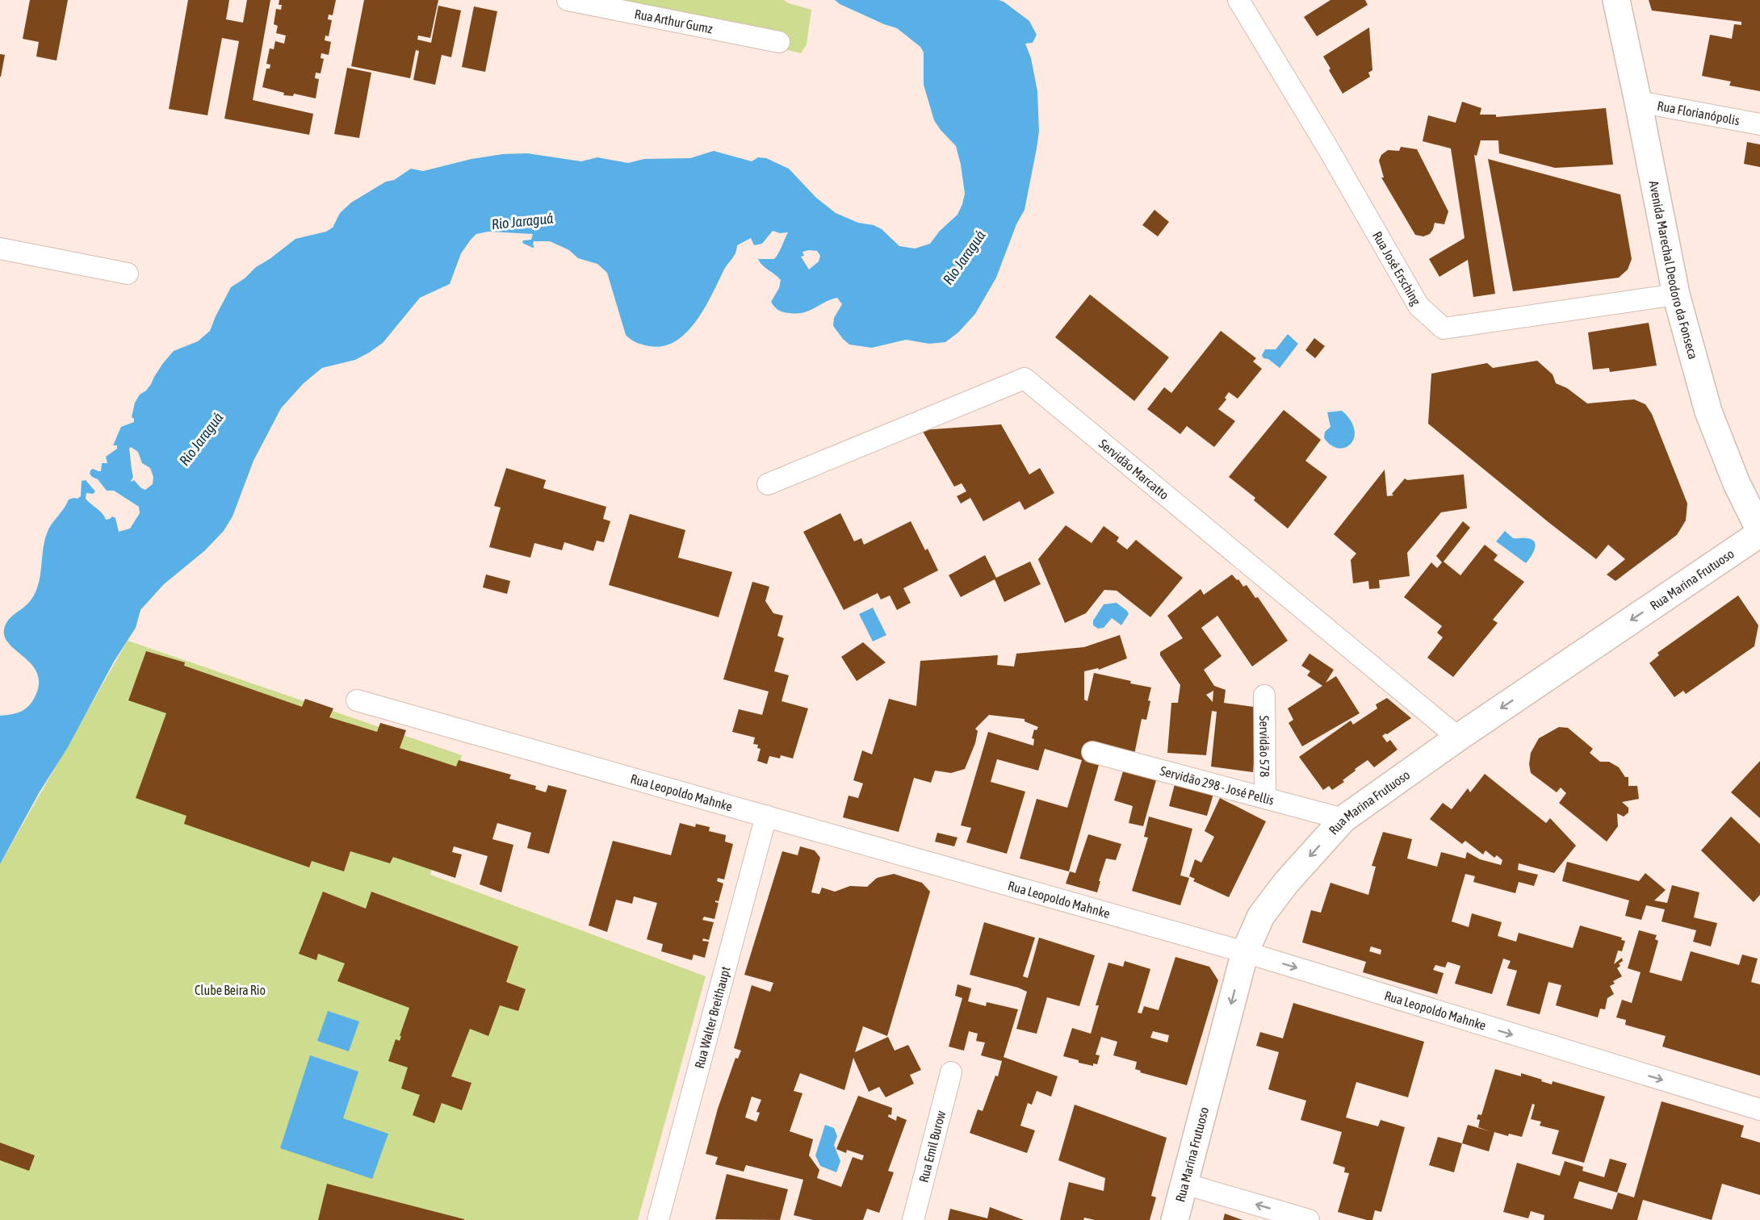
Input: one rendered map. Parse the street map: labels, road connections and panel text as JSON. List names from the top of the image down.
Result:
{
  "streets": {
    "street": [
      "Rua Arthur Gumz",
      "Rua Florianópolis",
      "Rua José Ersching",
      "Avenida Marechal Deodoro da Fonseca",
      "Servidão Marcatto",
      "Rua Marina Frutuoso",
      "Servidão 578",
      "Servidão 298 - José Pellis",
      "Rua Leopoldo Mahnke",
      "Rua Walter Breithaupt",
      "Rua Emil Burow"
    ]
  },
  "crossings": [
    ["Rua Florianópolis", "Avenida Marechal Deodoro da Fonseca"],
    ["Rua José Ersching", "Avenida Marechal Deodoro da Fonseca"],
    ["Avenida Marechal Deodoro da Fonseca", "Rua Marina Frutuoso"],
    ["Servidão Marcatto", "Rua Marina Frutuoso"],
    ["Rua Marina Frutuoso", "Servidão 298 - José Pellis"],
    ["Rua Marina Frutuoso", "Rua Leopoldo Mahnke"],
    ["Servidão 578", "Servidão 298 - José Pellis"],
    ["Rua Leopoldo Mahnke", "Rua Walter Breithaupt"]
  ],
  "one_way": ["Rua Marina Frutuoso", "Rua Leopoldo Mahnke"],
  "water": ["Rio Jaraguá"],
  "parks": ["Clube Beira Rio"]
}
